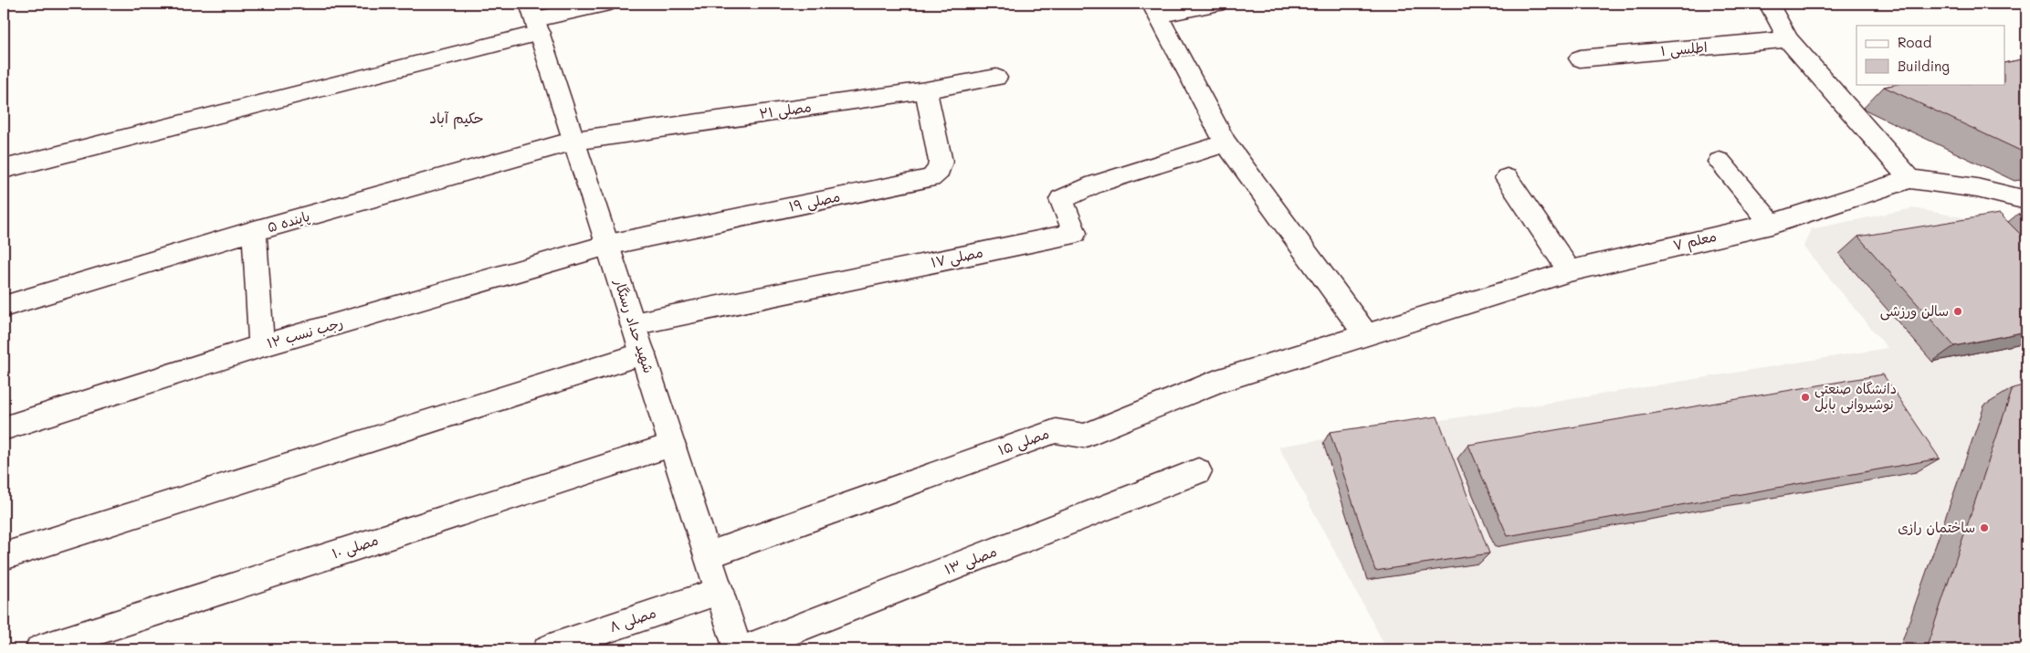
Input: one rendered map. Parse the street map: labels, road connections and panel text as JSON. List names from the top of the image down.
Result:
{
  "streets": {
    "street": [
      "اطلسی ۱",
      "مصلی ۲۱",
      "مصلی ۱۹",
      "پاینده ۵",
      "معلم ۷",
      "مصلی ۱۷",
      "شهید حداد رستگار",
      "رجب نسب ۱۲",
      "مصلی ۱۵",
      "مصلی ۱۰",
      "مصلی ۱۳",
      "مصلی ۸"
    ]
  },
  "crossings": [
    ["مصلی ۲۱", "مصلی ۱۹"],
    ["مصلی ۲۱", "پاینده ۵"],
    ["مصلی ۲۱", "شهید حداد رستگار"],
    ["مصلی ۱۹", "شهید حداد رستگار"],
    ["مصلی ۱۹", "رجب نسب ۱۲"],
    ["پاینده ۵", "شهید حداد رستگار"],
    ["معلم ۷", "مصلی ۱۵"],
    ["مصلی ۱۷", "شهید حداد رستگار"],
    ["شهید حداد رستگار", "رجب نسب ۱۲"],
    ["شهید حداد رستگار", "مصلی ۱۵"],
    ["شهید حداد رستگار", "مصلی ۱۰"],
    ["شهید حداد رستگار", "مصلی ۸"]
  ],
  "districts": ["حکیم آباد"],
  "places": ["سالن ورزشی", "دانشگاه صنعتی نوشیروانی بابل", "ساختمان رازی"],
  "legend": ["Road", "Building"]
}
